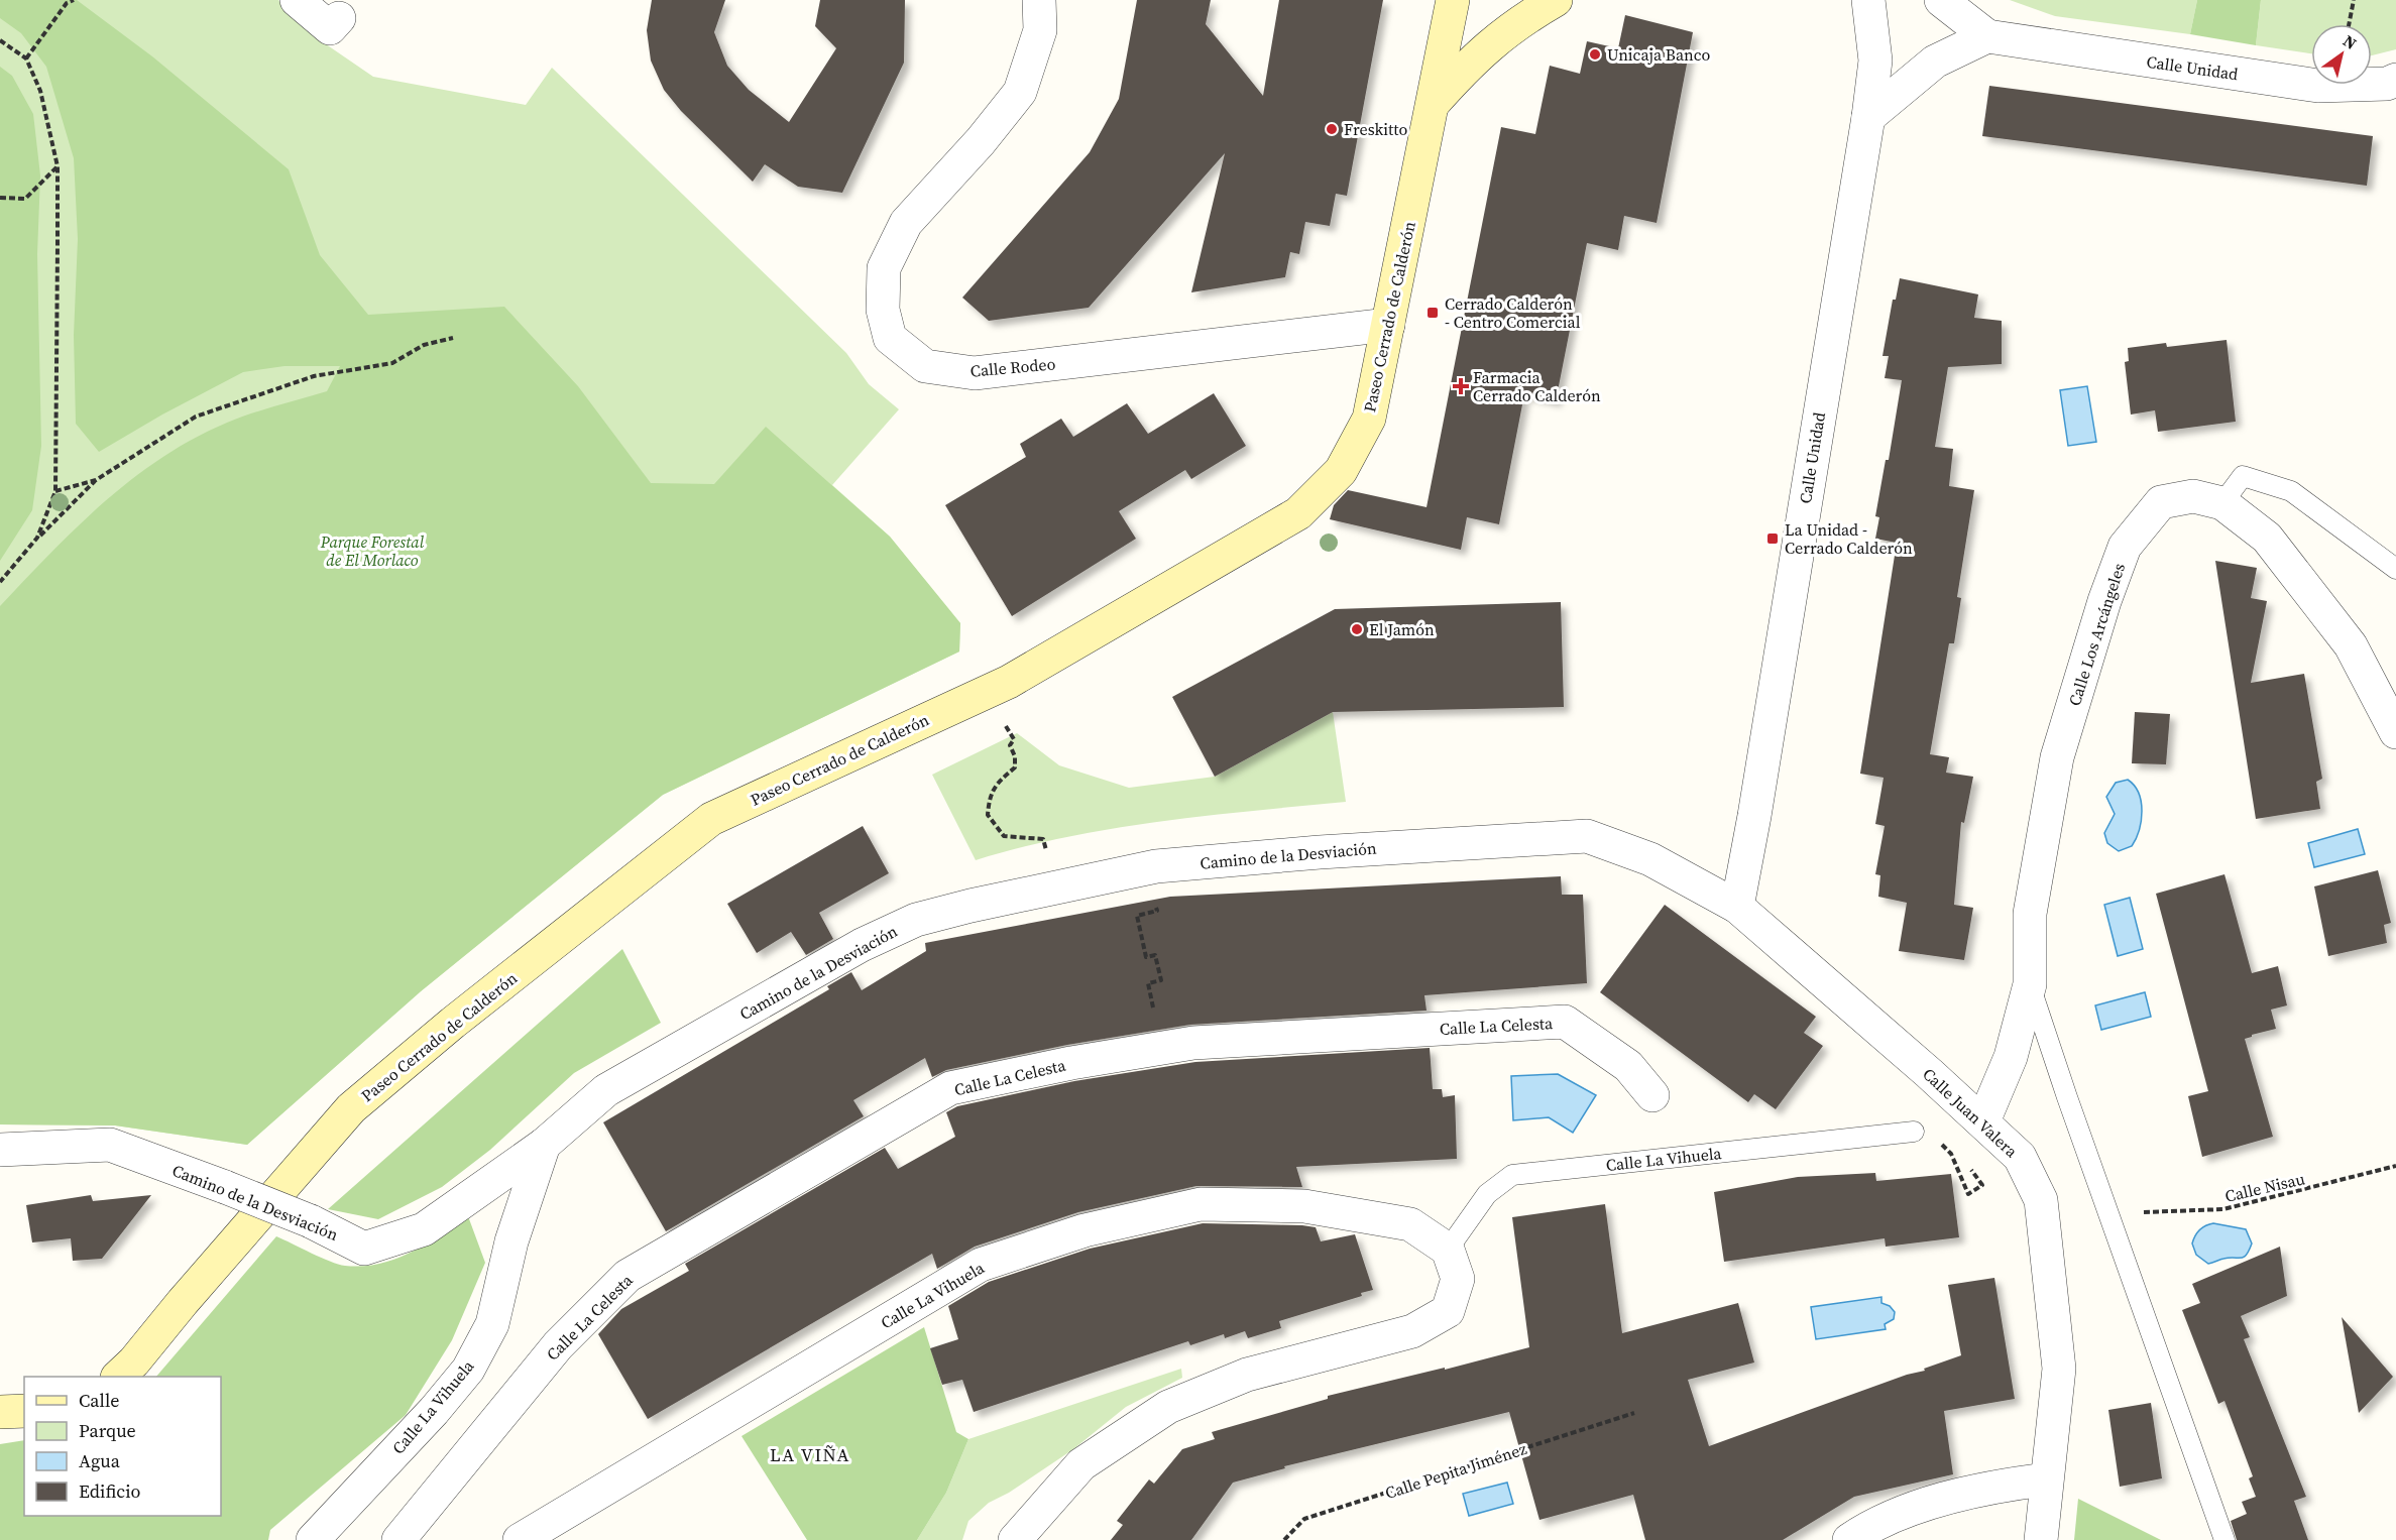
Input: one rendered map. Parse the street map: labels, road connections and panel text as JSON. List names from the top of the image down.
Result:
{
  "streets": {
    "main road": ["Paseo Cerrado de Calderón"],
    "street": [
      "Calle Unidad",
      "Calle Rodeo",
      "Calle Los Arcángeles",
      "Camino de la Desviación",
      "Calle La Celesta",
      "Calle Juan Valera",
      "Calle La Vihuela"
    ],
    "path": ["Calle Nisau", "Calle Pepita Jiménez"]
  },
  "crossings": [
    ["Calle Unidad", "Camino de la Desviación"],
    ["Calle Unidad", "Calle Juan Valera"],
    ["Paseo Cerrado de Calderón", "Calle Rodeo"],
    ["Calle Los Arcángeles", "Calle Juan Valera"],
    ["Camino de la Desviación", "Calle Juan Valera"],
    ["Camino de la Desviación", "Calle La Vihuela"]
  ],
  "districts": ["LA VIÑA"],
  "parks": ["Parque Forestal de El Morlaco"],
  "places": {
    "other": ["Unicaja Banco", "Freskitto", "El Jamón"],
    "transit": ["Cerrado Calderón - Centro Comercial", "La Unidad - Cerrado Calderón"],
    "health": ["Farmacia Cerrado Calderón"]
  },
  "legend": [
    "Calle",
    "Parque",
    "Agua",
    "Edificio"
  ],
  "north": "top right"
}
